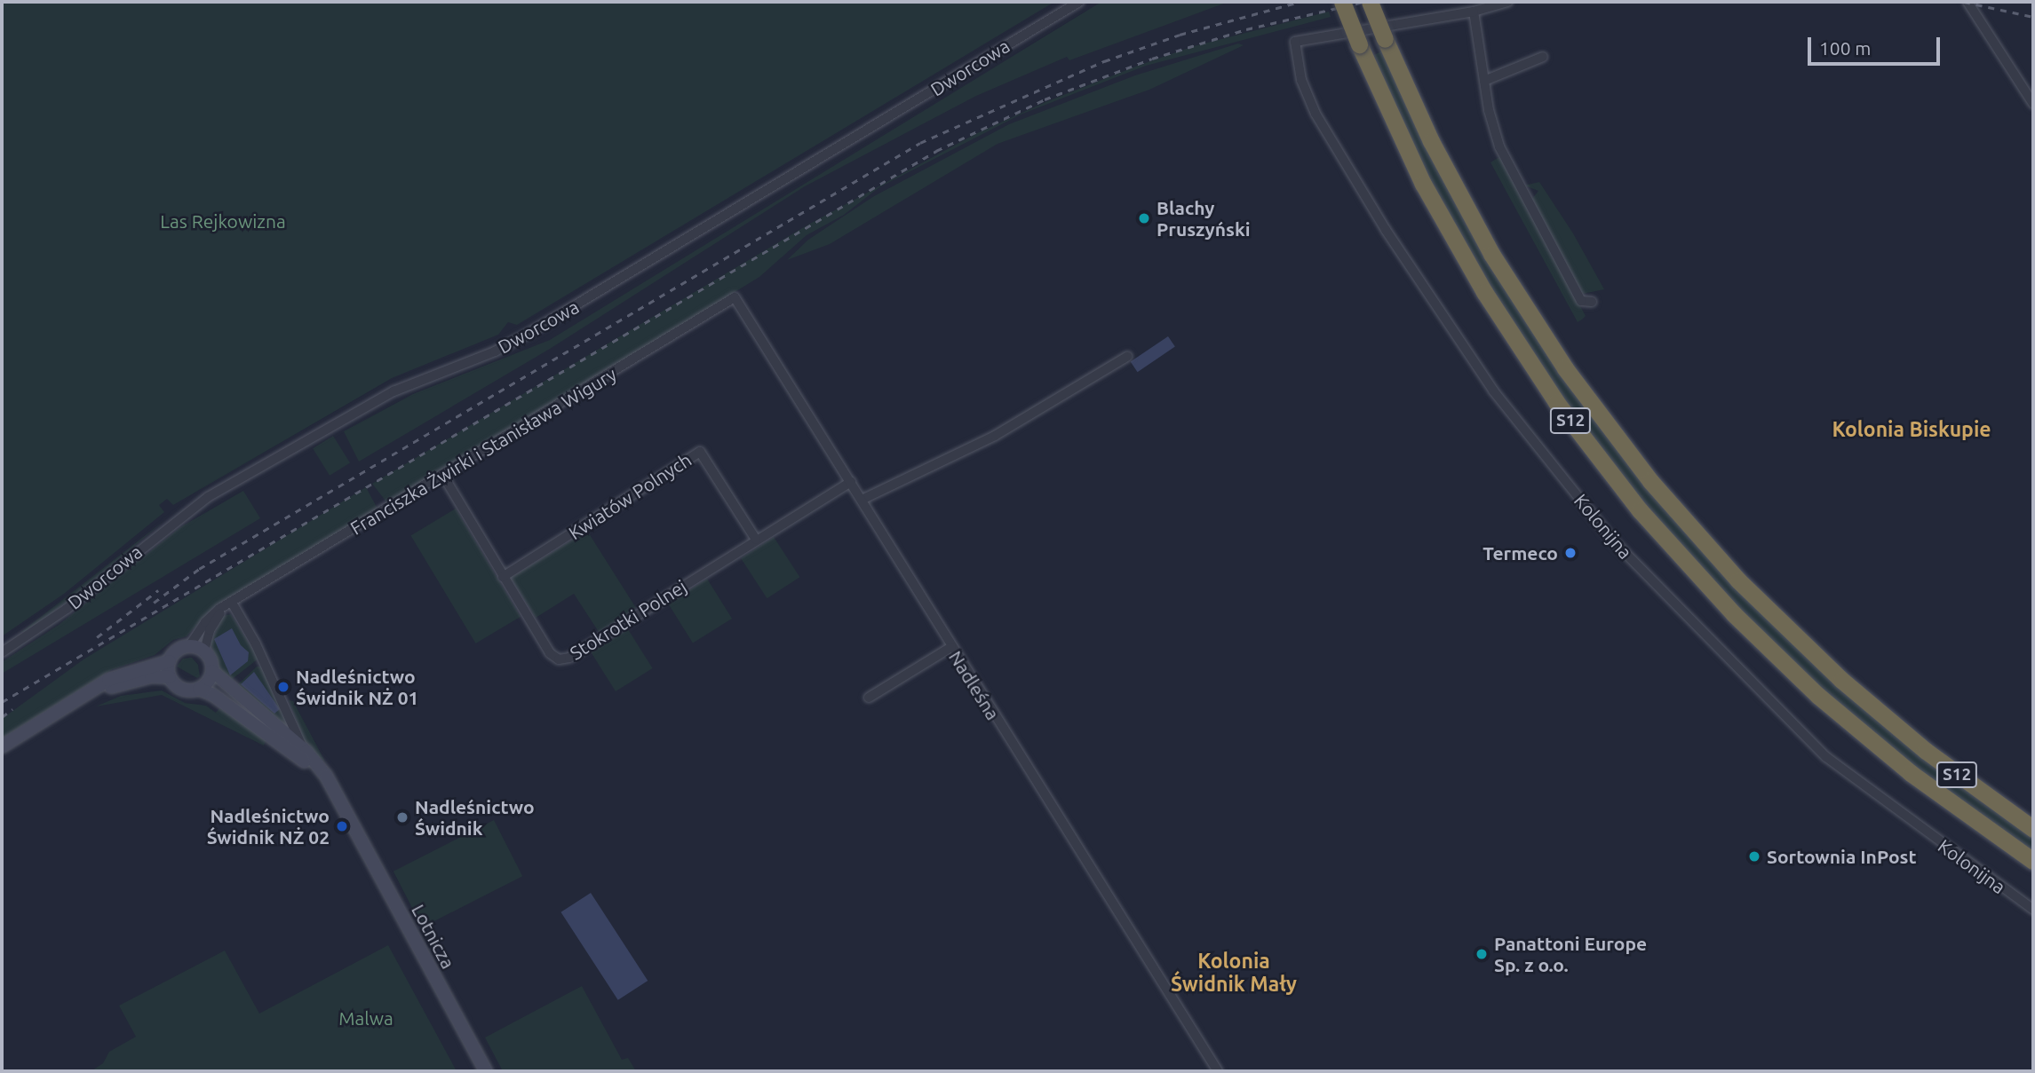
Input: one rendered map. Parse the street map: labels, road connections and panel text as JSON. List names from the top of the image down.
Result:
{
  "streets": {
    "highway": ["S12"],
    "main road": ["Lotnicza"],
    "street": [
      "Dworcowa",
      "Franciszka Żwirki i Stanisława Wigury",
      "Kwiatów Polnych",
      "Kolonijna",
      "Stokrotki Polnej",
      "Nadleśna"
    ]
  },
  "crossings": [
    ["Franciszka Żwirki i Stanisława Wigury", "Stokrotki Polnej"],
    ["Franciszka Żwirki i Stanisława Wigury", "Nadleśna"],
    ["Kwiatów Polnych", "Stokrotki Polnej"],
    ["Stokrotki Polnej", "Nadleśna"]
  ],
  "districts": ["Kolonia Biskupie", "Kolonia Świdnik Mały"],
  "parks": ["Las Rejkowizna", "Malwa"],
  "places": [
    "Blachy Pruszyński",
    "Termeco",
    "Nadleśnictwo Świdnik NŻ 01",
    "Nadleśnictwo Świdnik",
    "Nadleśnictwo Świdnik NŻ 02",
    "Sortownia InPost",
    "Panattoni Europe Sp. z o.o."
  ],
  "scale_bar": "100 m"
}
